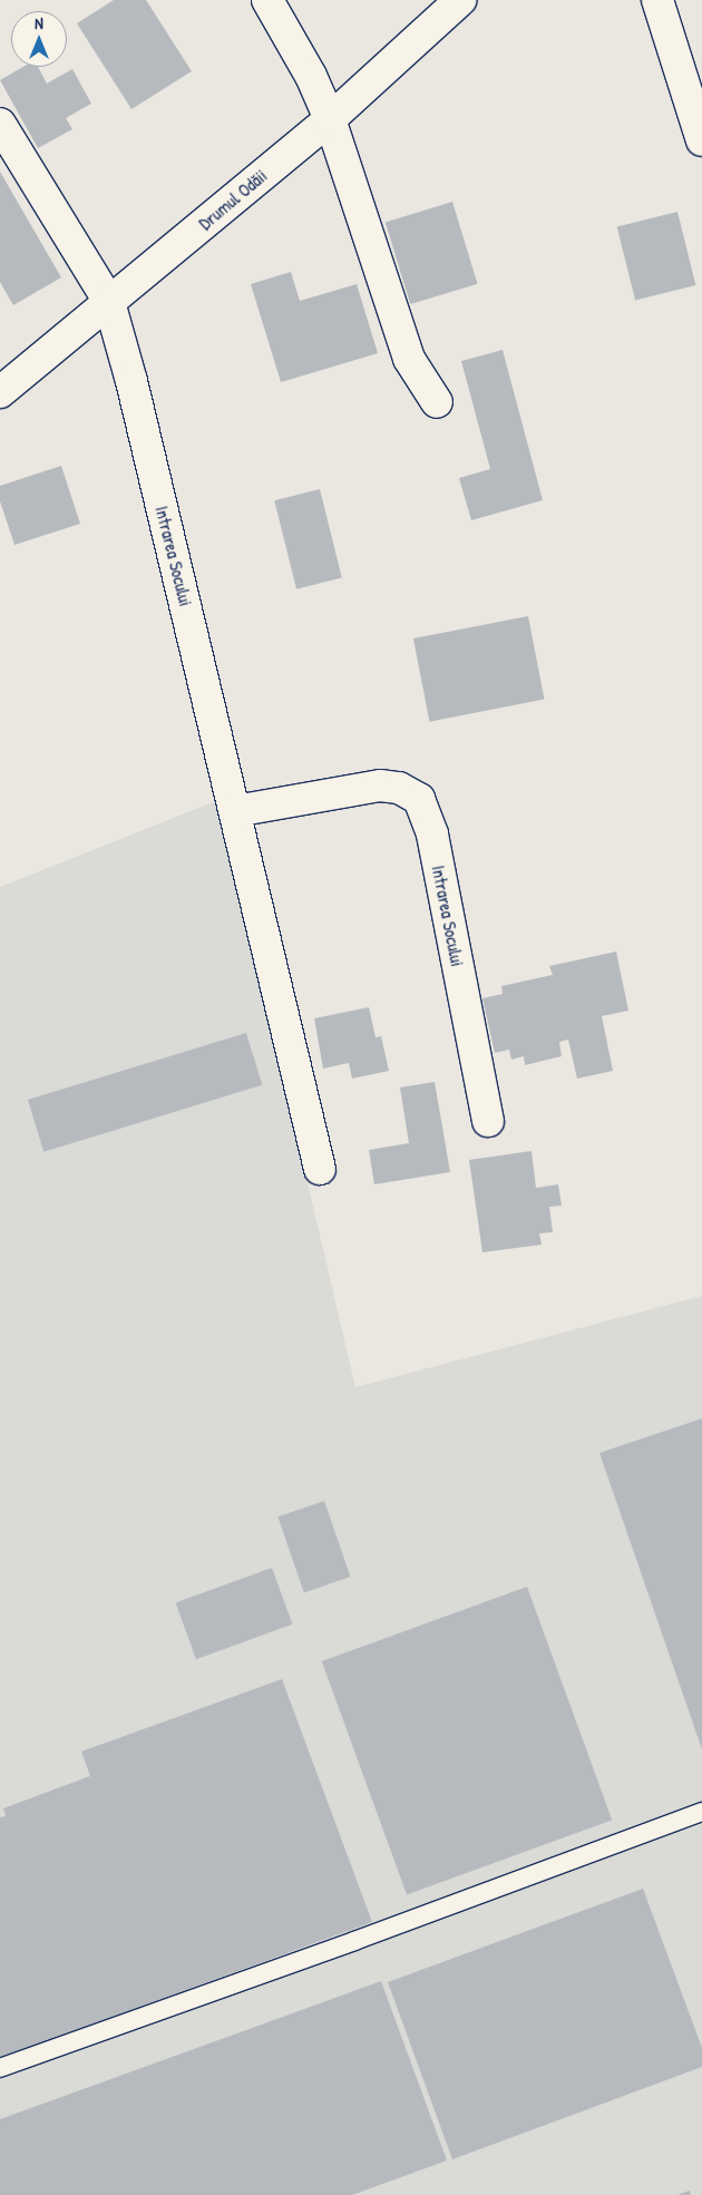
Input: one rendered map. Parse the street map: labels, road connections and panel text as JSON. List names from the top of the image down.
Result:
{
  "streets": {
    "street": ["Drumul Odăii", "Intrarea Socului"]
  },
  "crossings": [
    ["Drumul Odăii", "Intrarea Socului"]
  ],
  "north": "top"
}
